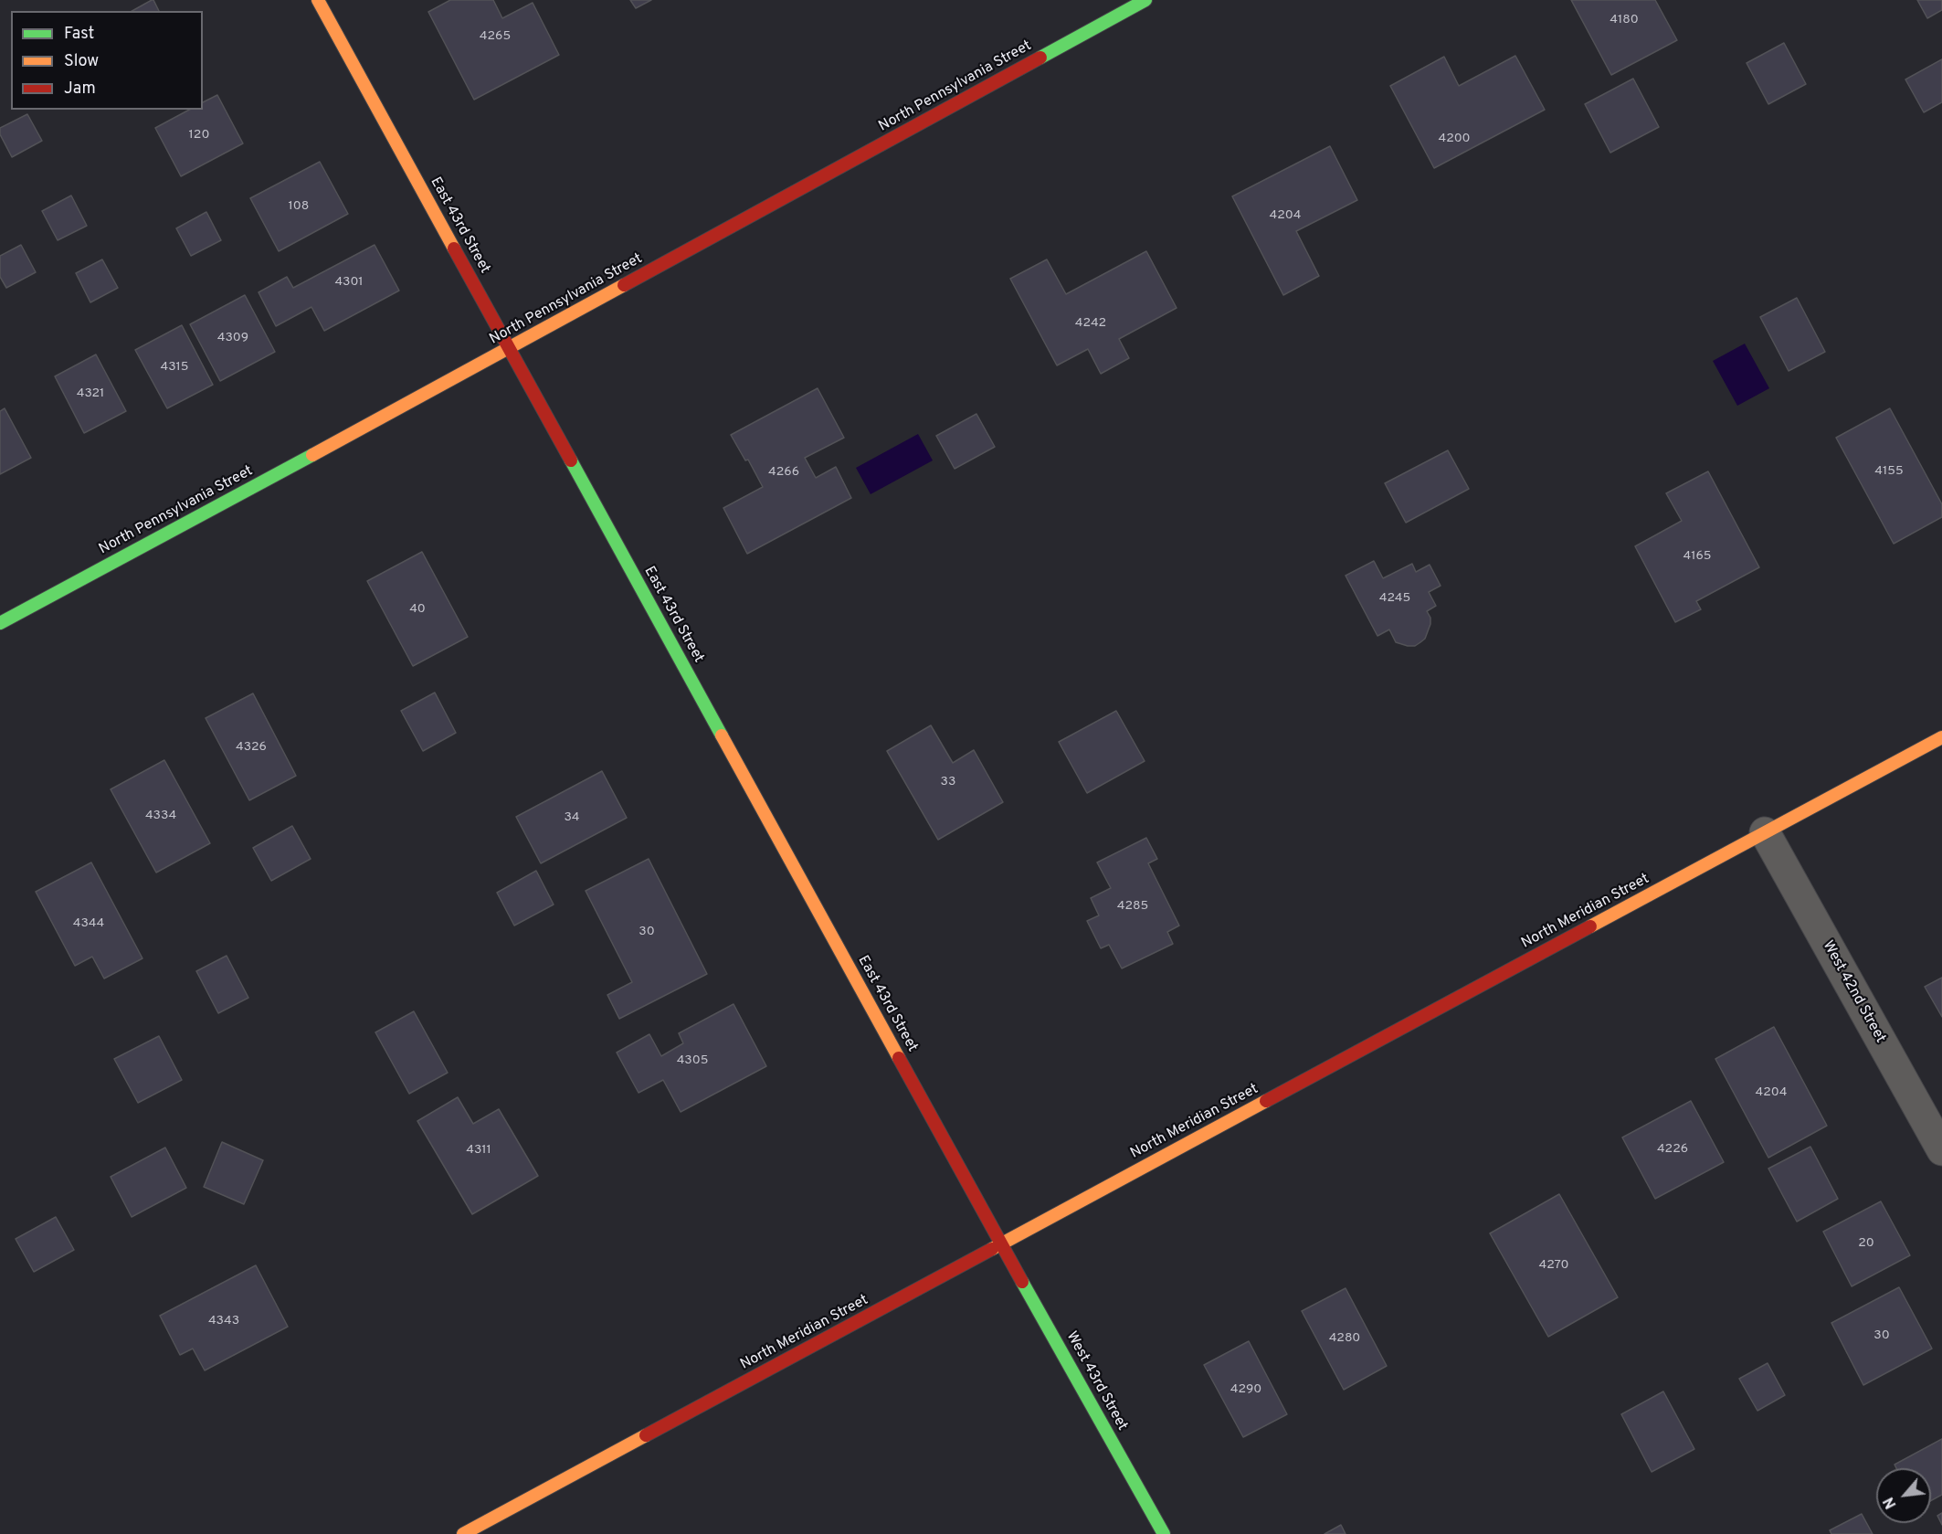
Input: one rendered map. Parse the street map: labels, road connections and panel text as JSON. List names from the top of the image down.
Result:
{
  "streets": {
    "street": [
      "North Pennsylvania Street",
      "East 43rd Street",
      "North Meridian Street",
      "West 42nd Street",
      "West 43rd Street"
    ]
  },
  "crossings": [
    ["North Pennsylvania Street", "East 43rd Street"],
    ["East 43rd Street", "North Meridian Street"],
    ["East 43rd Street", "West 43rd Street"],
    ["North Meridian Street", "West 42nd Street"],
    ["North Meridian Street", "West 43rd Street"]
  ],
  "house_numbers": [
    "4180",
    "4265",
    "120",
    "4200",
    "108",
    "4204",
    "4301",
    "4242",
    "4309",
    "4315",
    "4321",
    "4155",
    "4266",
    "4165",
    "4245",
    "40",
    "4326",
    "33",
    "4334",
    "34",
    "4285",
    "4344",
    "30",
    "4305",
    "4204",
    "4226",
    "4311",
    "20",
    "4270",
    "4343",
    "30",
    "4280",
    "4290"
  ],
  "legend": ["Fast", "Slow", "Jam"],
  "north": "bottom left"
}
